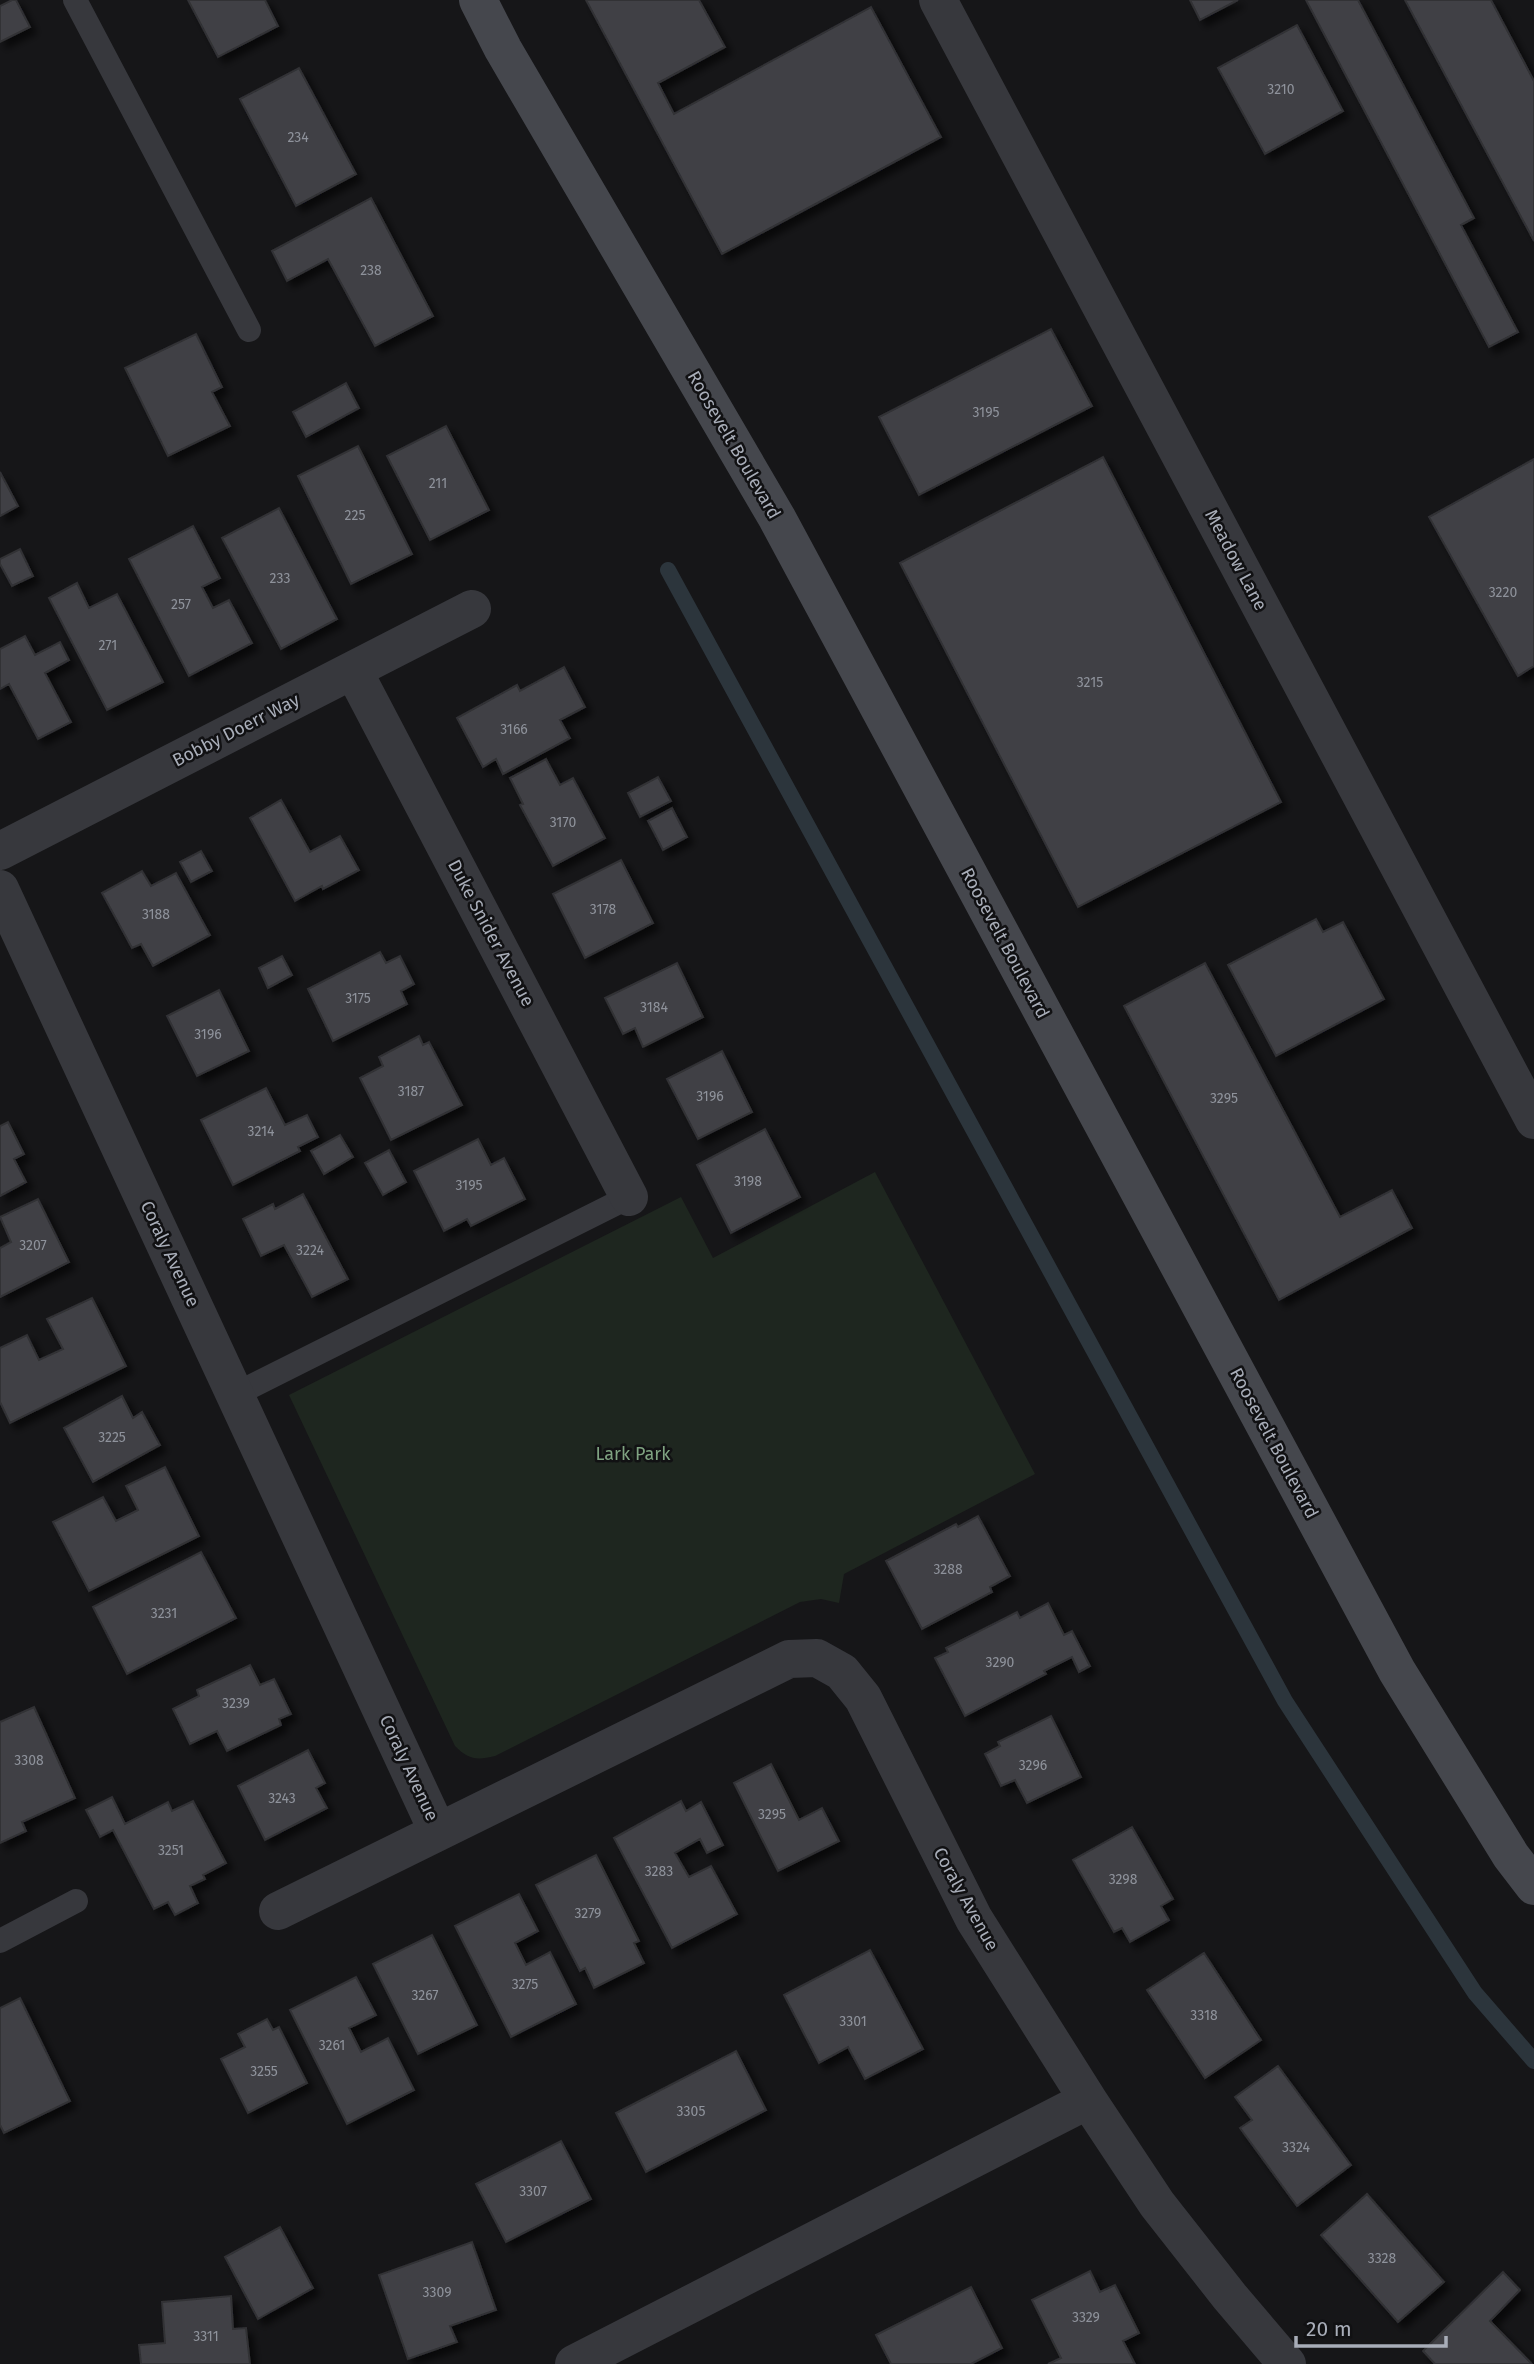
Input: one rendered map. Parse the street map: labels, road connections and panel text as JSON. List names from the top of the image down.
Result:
{
  "streets": {
    "main road": ["Roosevelt Boulevard"],
    "street": [
      "Meadow Lane",
      "Bobby Doerr Way",
      "Duke Snider Avenue",
      "Coraly Avenue"
    ]
  },
  "crossings": [
    ["Bobby Doerr Way", "Duke Snider Avenue"]
  ],
  "parks": ["Lark Park"],
  "house_numbers": [
    "3210",
    "234",
    "238",
    "3195",
    "211",
    "225",
    "233",
    "3220",
    "257",
    "271",
    "3215",
    "3166",
    "3170",
    "3178",
    "3188",
    "3175",
    "3184",
    "3196",
    "3187",
    "3196",
    "3295",
    "3214",
    "3198",
    "3195",
    "3207",
    "3224",
    "3225",
    "3288",
    "3231",
    "3290",
    "3239",
    "3308",
    "3296",
    "3243",
    "3295",
    "3251",
    "3283",
    "3298",
    "3279",
    "3275",
    "3267",
    "3318",
    "3301",
    "3261",
    "3255",
    "3305",
    "3324",
    "3307",
    "3328",
    "3309",
    "3329",
    "3311"
  ],
  "scale_bar": "20 m"
}
